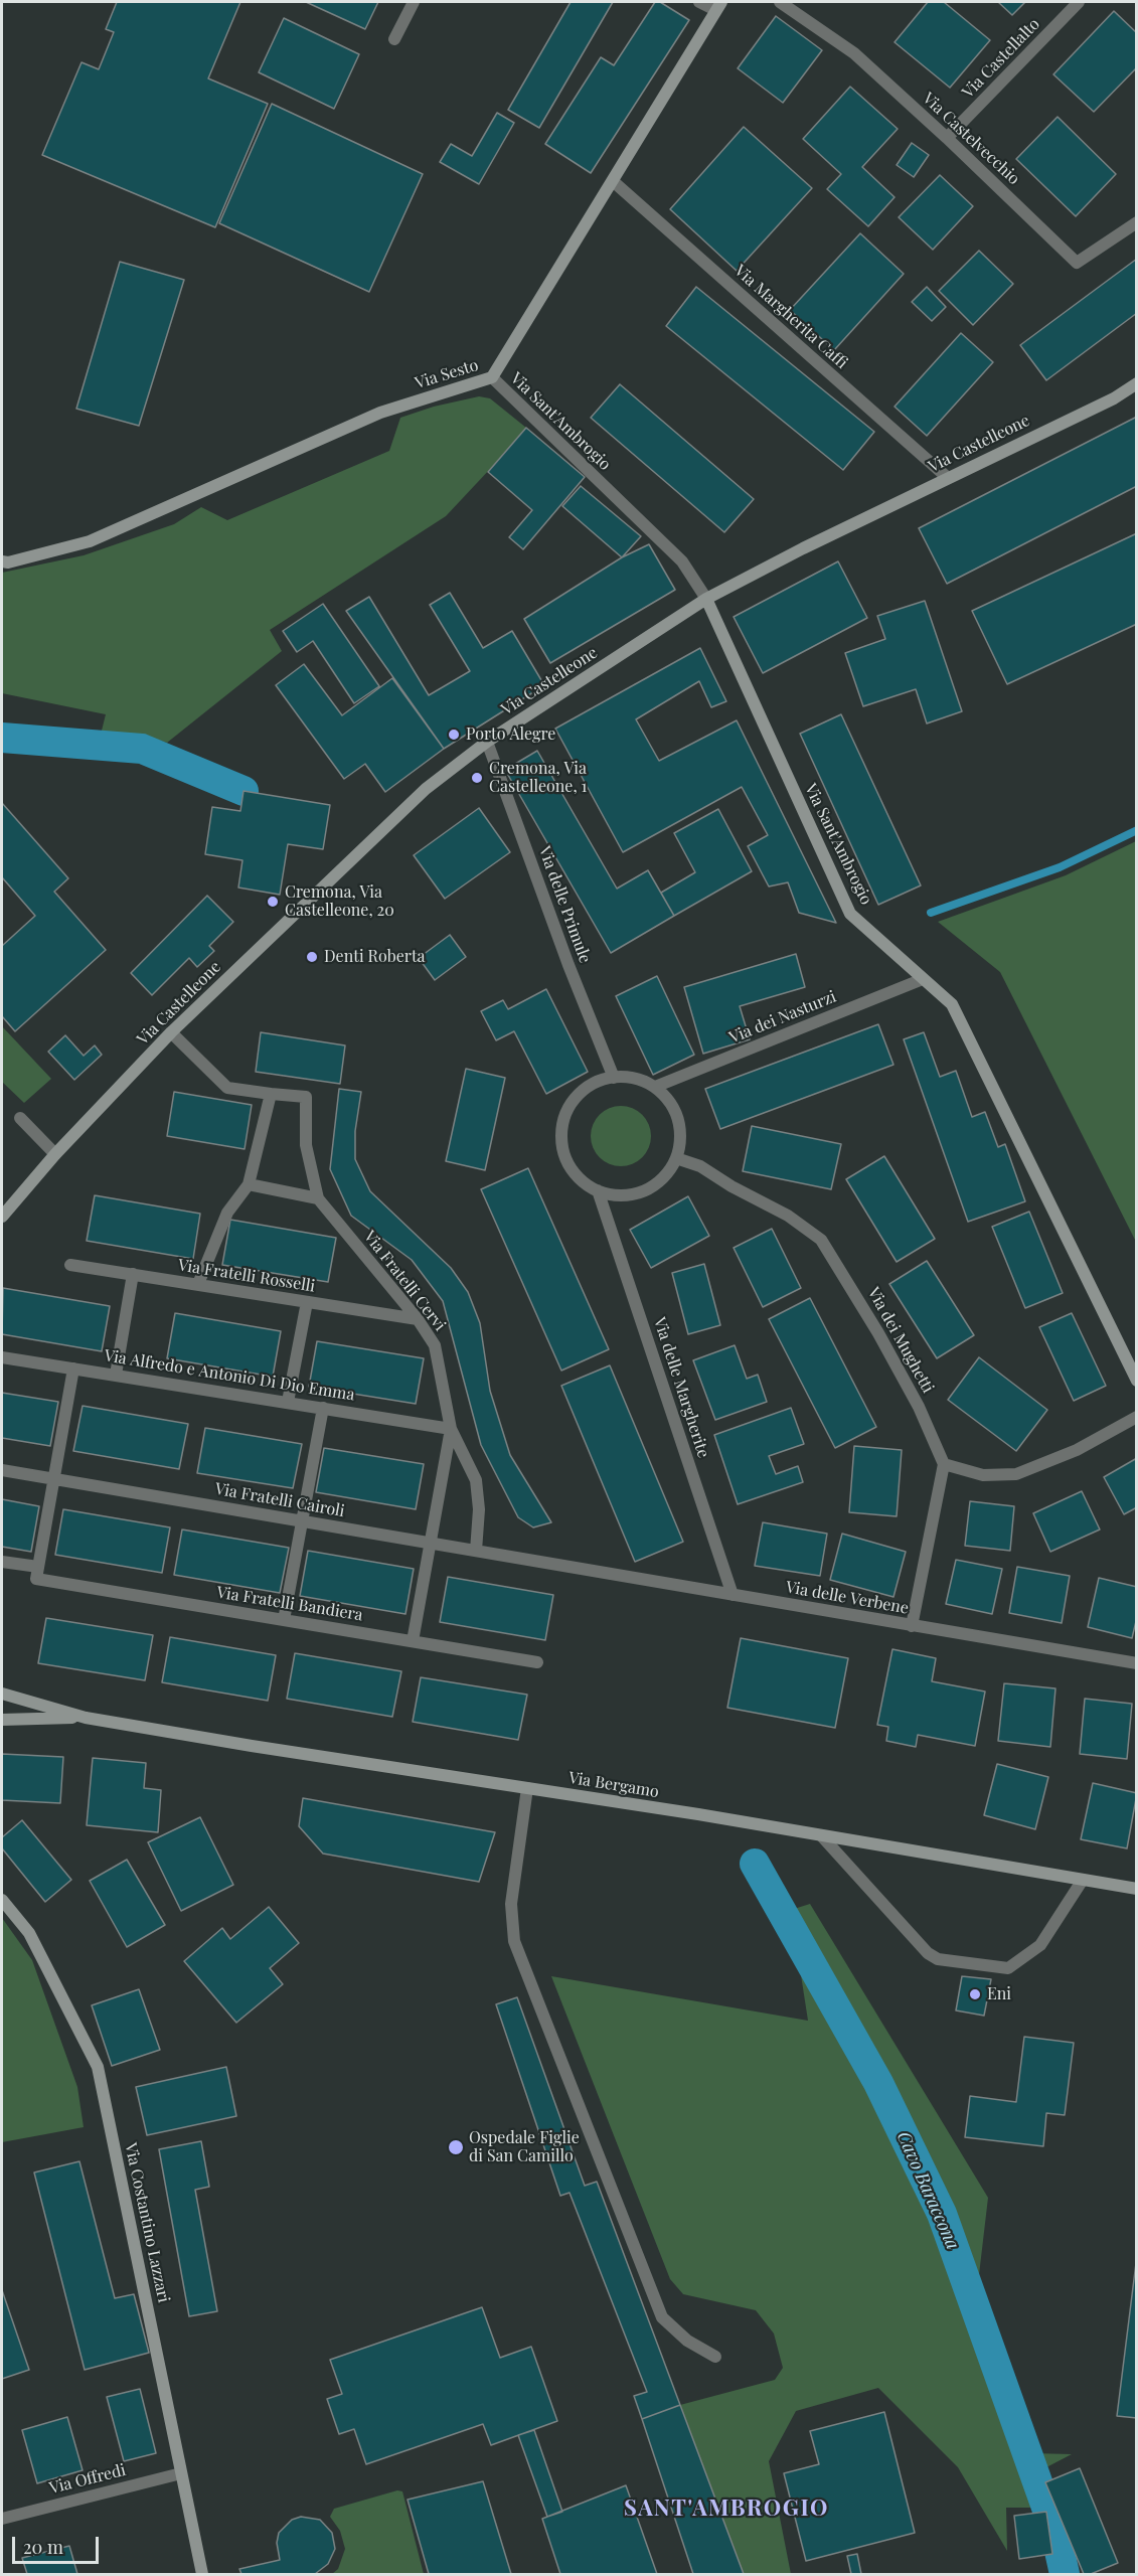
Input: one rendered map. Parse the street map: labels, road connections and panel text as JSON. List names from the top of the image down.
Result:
{
  "streets": {
    "main road": [
      "Via Sesto",
      "Via Sant'Ambrogio",
      "Via Castelleone",
      "Via Bergamo",
      "Via Costantino Lazzari"
    ],
    "street": [
      "Via Castellalto",
      "Via Castelvecchio",
      "Via Margherita Caffi",
      "Via delle Primule",
      "Via dei Nasturzi",
      "Via Fratelli Rosselli",
      "Via Fratelli Cervi",
      "Via dei Mughetti",
      "Via Alfredo e Antonio Di Dio Emma",
      "Via delle Margherite",
      "Via Fratelli Cairoli",
      "Via delle Verbene",
      "Via Fratelli Bandiera",
      "Via Offredi"
    ]
  },
  "crossings": [
    ["Via Castellalto", "Via Castelvecchio"],
    ["Via Margherita Caffi", "Via Sesto"],
    ["Via Margherita Caffi", "Via Castelleone"],
    ["Via Sesto", "Via Sant'Ambrogio"],
    ["Via Sant'Ambrogio", "Via Castelleone"],
    ["Via Sant'Ambrogio", "Via dei Nasturzi"],
    ["Via Castelleone", "Via delle Primule"],
    ["Via Castelleone", "Via Fratelli Cervi"],
    ["Via delle Primule", "Via dei Nasturzi"],
    ["Via delle Primule", "Via dei Mughetti"],
    ["Via delle Primule", "Via delle Margherite"],
    ["Via dei Nasturzi", "Via dei Mughetti"],
    ["Via dei Nasturzi", "Via delle Margherite"],
    ["Via Fratelli Rosselli", "Via Fratelli Cervi"],
    ["Via Fratelli Cervi", "Via Alfredo e Antonio Di Dio Emma"],
    ["Via Fratelli Cervi", "Via Fratelli Cairoli"],
    ["Via Fratelli Cervi", "Via Fratelli Bandiera"],
    ["Via dei Mughetti", "Via delle Margherite"],
    ["Via delle Margherite", "Via delle Verbene"],
    ["Via Fratelli Cairoli", "Via delle Verbene"],
    ["Via Costantino Lazzari", "Via Offredi"]
  ],
  "districts": ["SANT'AMBROGIO"],
  "water": ["Cavo Baraccona"],
  "places": [
    "Porto Alegre",
    "Cremona, Via Castelleone, 1",
    "Cremona, Via Castelleone, 20",
    "Denti Roberta",
    "Eni",
    "Ospedale Figlie di San Camillo"
  ],
  "scale_bar": "20 m"
}
